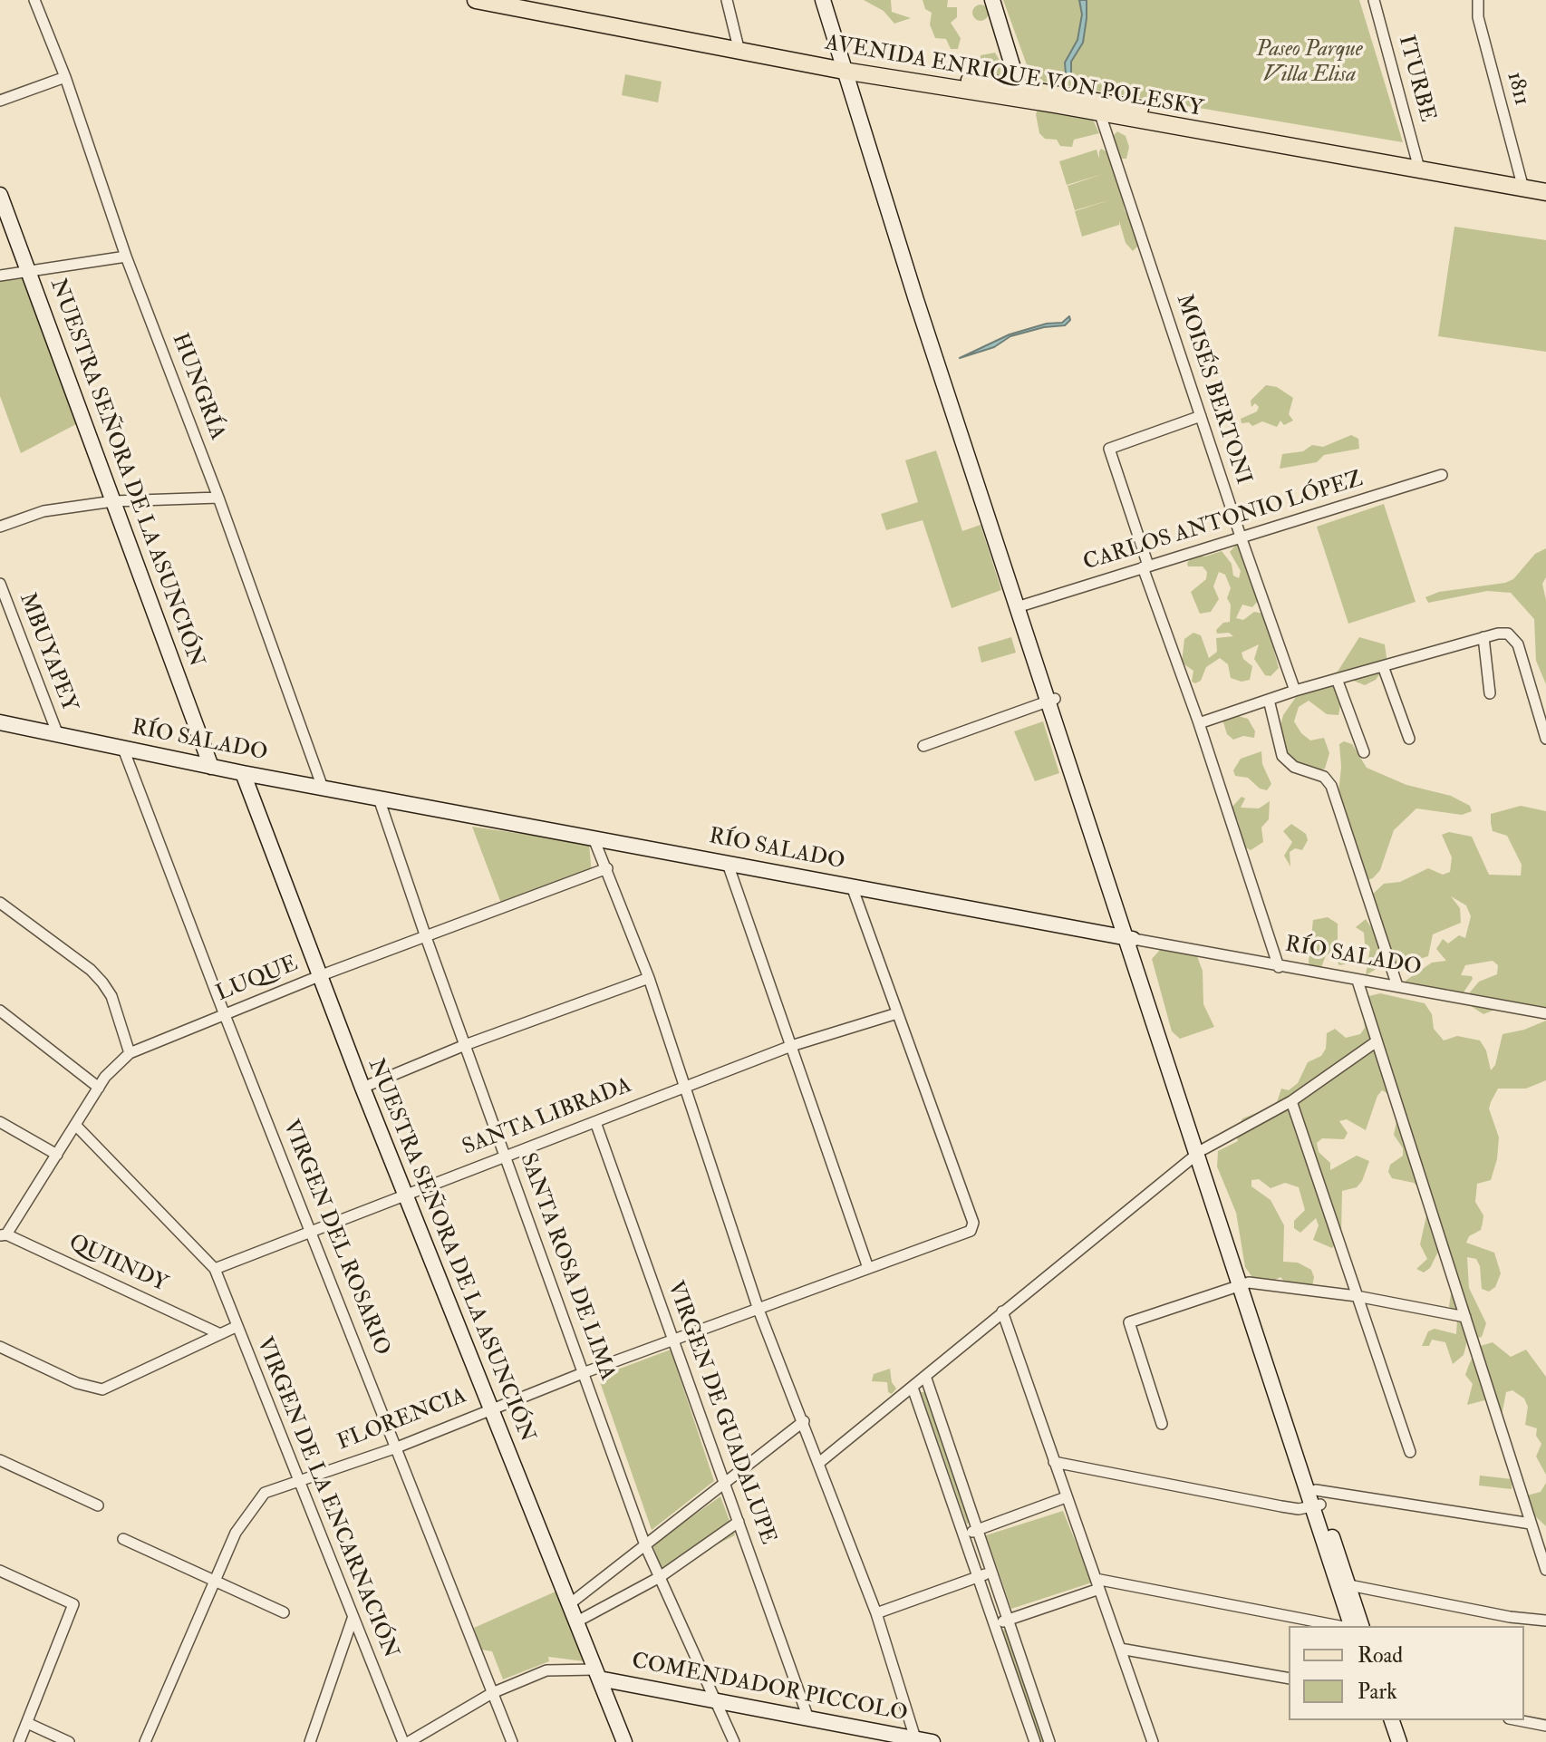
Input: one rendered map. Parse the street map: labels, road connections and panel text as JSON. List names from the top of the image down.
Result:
{
  "streets": {
    "main road": ["AVENIDA ENRIQUE VON POLESKY"],
    "street": [
      "ITURBE",
      "1811",
      "HUNGRÍA",
      "MOISÉS BERTONI",
      "NUESTRA SEÑORA DE LA ASUNCIÓN",
      "CARLOS ANTONIO LÓPEZ",
      "MBUYAPEY",
      "RÍO SALADO",
      "LUQUE",
      "SANTA LIBRADA",
      "VIRGEN DEL ROSARIO",
      "QUIINDY",
      "SANTA ROSA DE LIMA",
      "VIRGEN DE GUADALUPE",
      "FLORENCIA",
      "VIRGEN DE LA ENCARNACIÓN",
      "COMENDADOR PICCOLO"
    ]
  },
  "crossings": [
    ["AVENIDA ENRIQUE VON POLESKY", "ITURBE"],
    ["AVENIDA ENRIQUE VON POLESKY", "1811"],
    ["AVENIDA ENRIQUE VON POLESKY", "MOISÉS BERTONI"],
    ["HUNGRÍA", "RÍO SALADO"],
    ["MOISÉS BERTONI", "CARLOS ANTONIO LÓPEZ"],
    ["NUESTRA SEÑORA DE LA ASUNCIÓN", "RÍO SALADO"],
    ["NUESTRA SEÑORA DE LA ASUNCIÓN", "LUQUE"],
    ["NUESTRA SEÑORA DE LA ASUNCIÓN", "SANTA LIBRADA"],
    ["NUESTRA SEÑORA DE LA ASUNCIÓN", "FLORENCIA"],
    ["NUESTRA SEÑORA DE LA ASUNCIÓN", "COMENDADOR PICCOLO"],
    ["MBUYAPEY", "RÍO SALADO"],
    ["RÍO SALADO", "VIRGEN DEL ROSARIO"],
    ["RÍO SALADO", "SANTA ROSA DE LIMA"],
    ["LUQUE", "VIRGEN DEL ROSARIO"],
    ["LUQUE", "QUIINDY"],
    ["LUQUE", "SANTA ROSA DE LIMA"],
    ["SANTA LIBRADA", "VIRGEN DEL ROSARIO"],
    ["SANTA LIBRADA", "SANTA ROSA DE LIMA"],
    ["SANTA LIBRADA", "VIRGEN DE GUADALUPE"],
    ["SANTA LIBRADA", "FLORENCIA"],
    ["SANTA LIBRADA", "VIRGEN DE LA ENCARNACIÓN"],
    ["VIRGEN DEL ROSARIO", "FLORENCIA"],
    ["SANTA ROSA DE LIMA", "FLORENCIA"],
    ["SANTA ROSA DE LIMA", "COMENDADOR PICCOLO"],
    ["VIRGEN DE GUADALUPE", "FLORENCIA"],
    ["VIRGEN DE GUADALUPE", "COMENDADOR PICCOLO"],
    ["FLORENCIA", "VIRGEN DE LA ENCARNACIÓN"]
  ],
  "parks": ["Paseo Parque Villa Elisa"],
  "legend": ["Road", "Park"]
}
